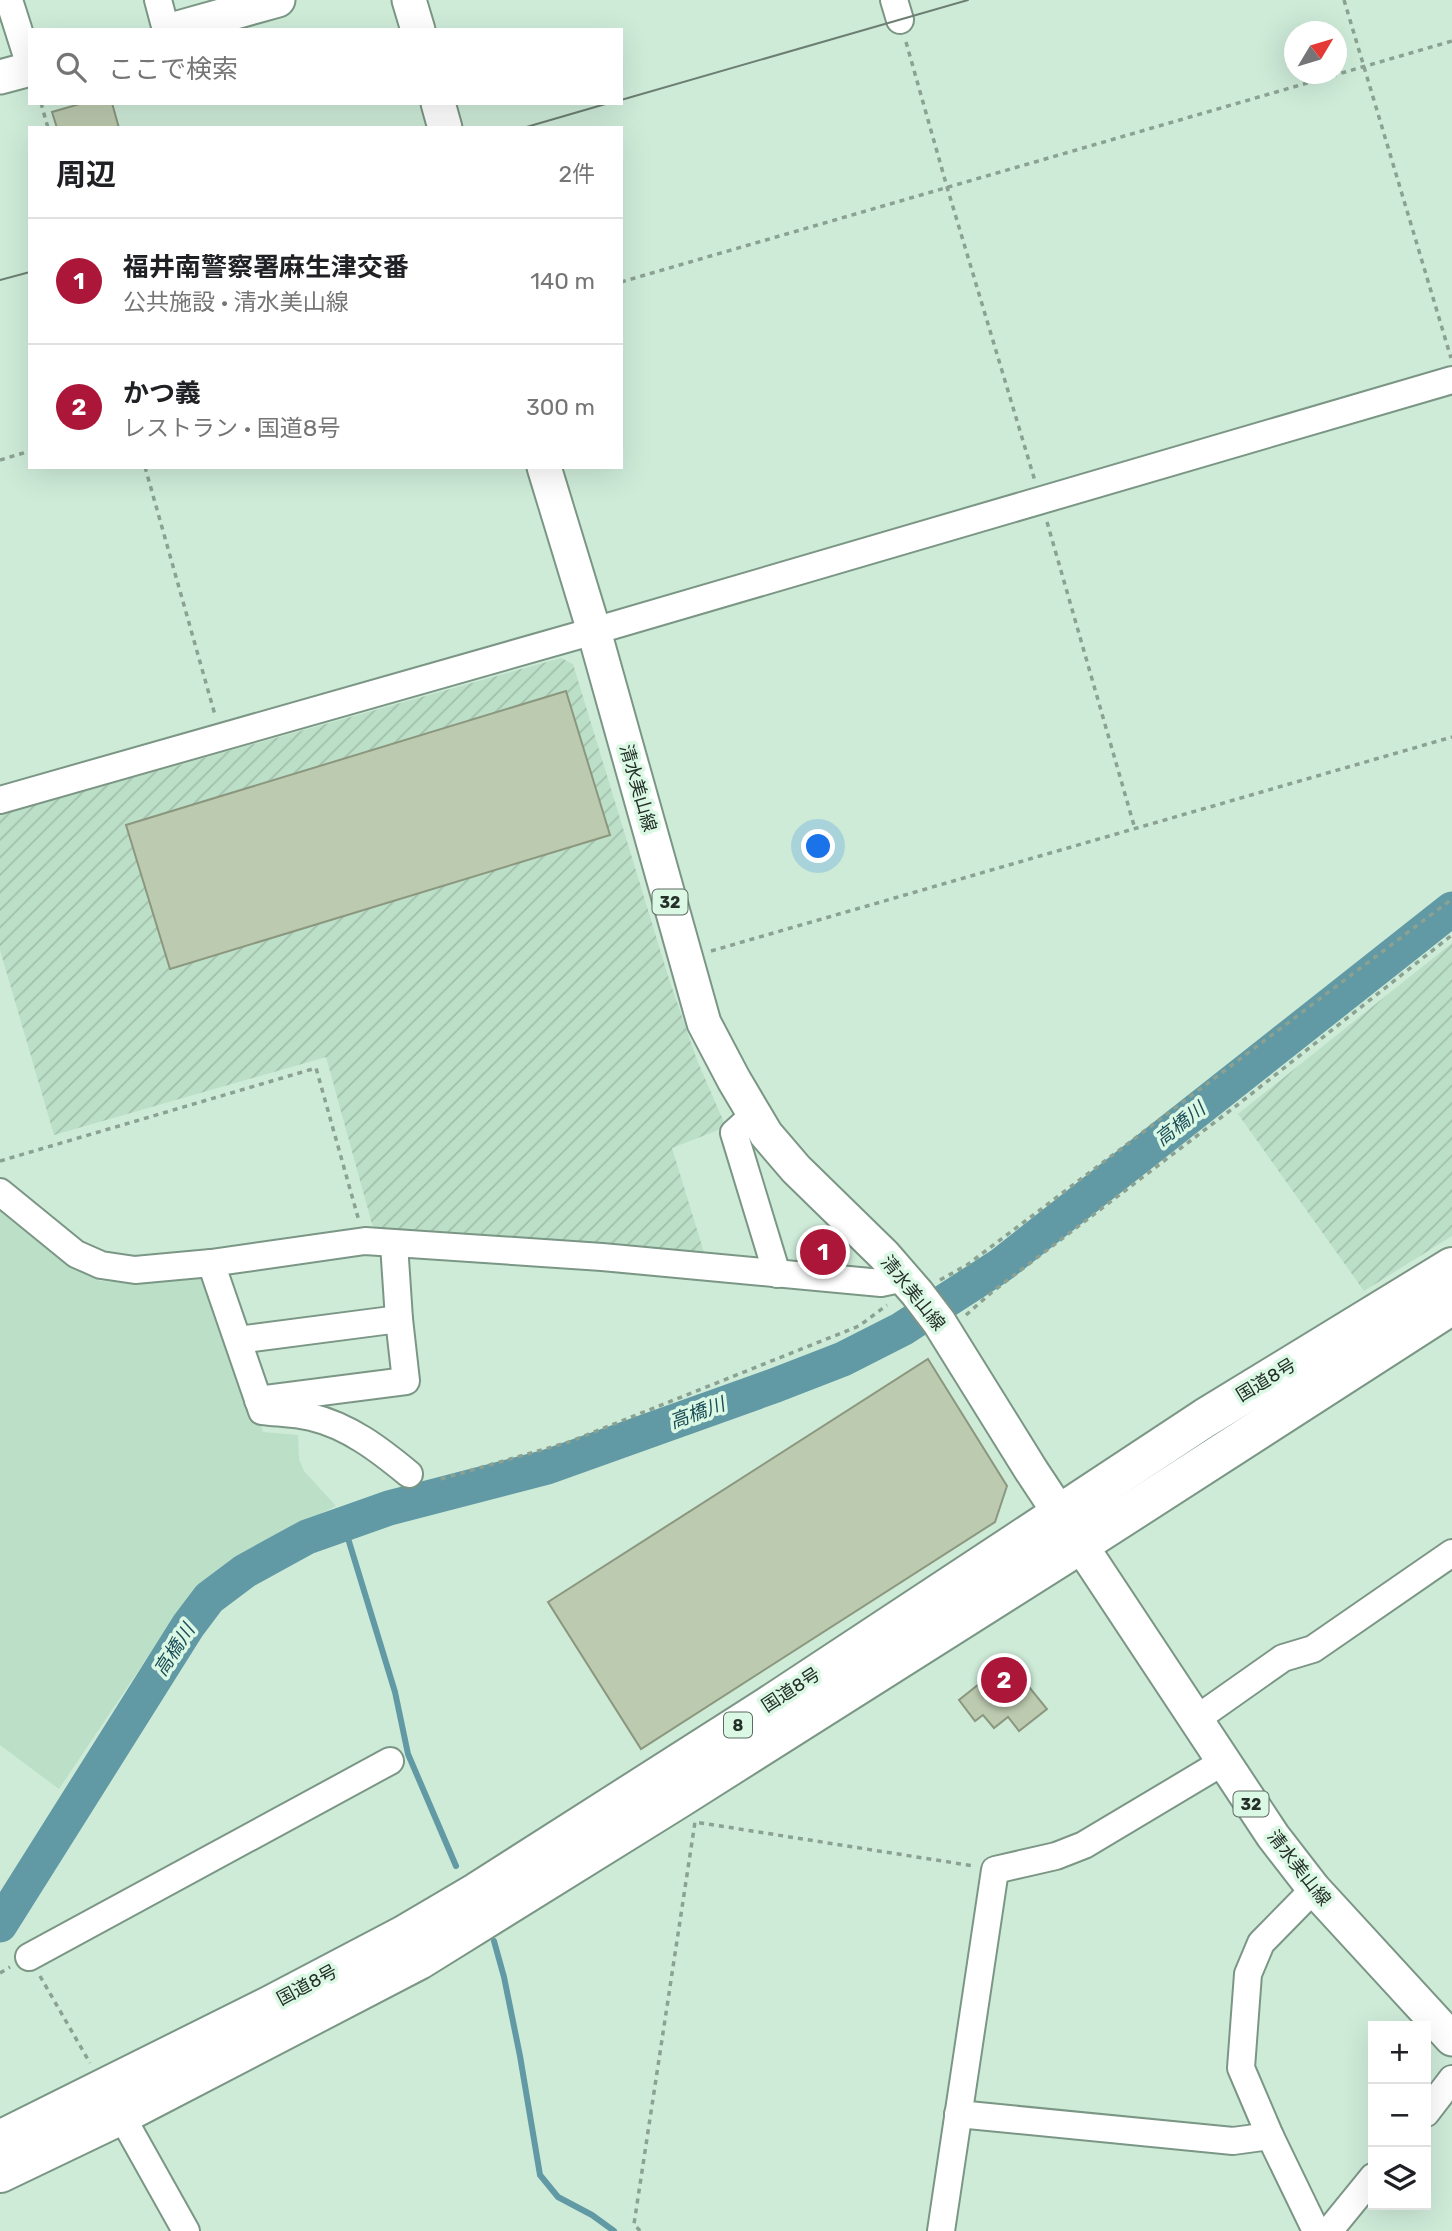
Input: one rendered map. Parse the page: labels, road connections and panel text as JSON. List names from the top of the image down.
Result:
{
  "streets": {
    "highway": ["国道8号", "8"],
    "main road": ["清水美山線", "32"]
  },
  "crossings": [
    ["清水美山線", "国道8号"]
  ],
  "water": ["高橋川"],
  "north": "top right",
  "page": {
    "search": "ここで検索",
    "heading": ["周辺", "2件"],
    "list": [
      {
        "mark": "1",
        "name": "福井南警察署麻生津交番",
        "note": "公共施設 · 清水美山線",
        "value": "140 m"
      },
      {
        "mark": "2",
        "name": "かつ義",
        "note": "レストラン · 国道8号",
        "value": "300 m"
      }
    ],
    "pins": ["1", "2"],
    "map_buttons": ["+", "−"]
  }
}
